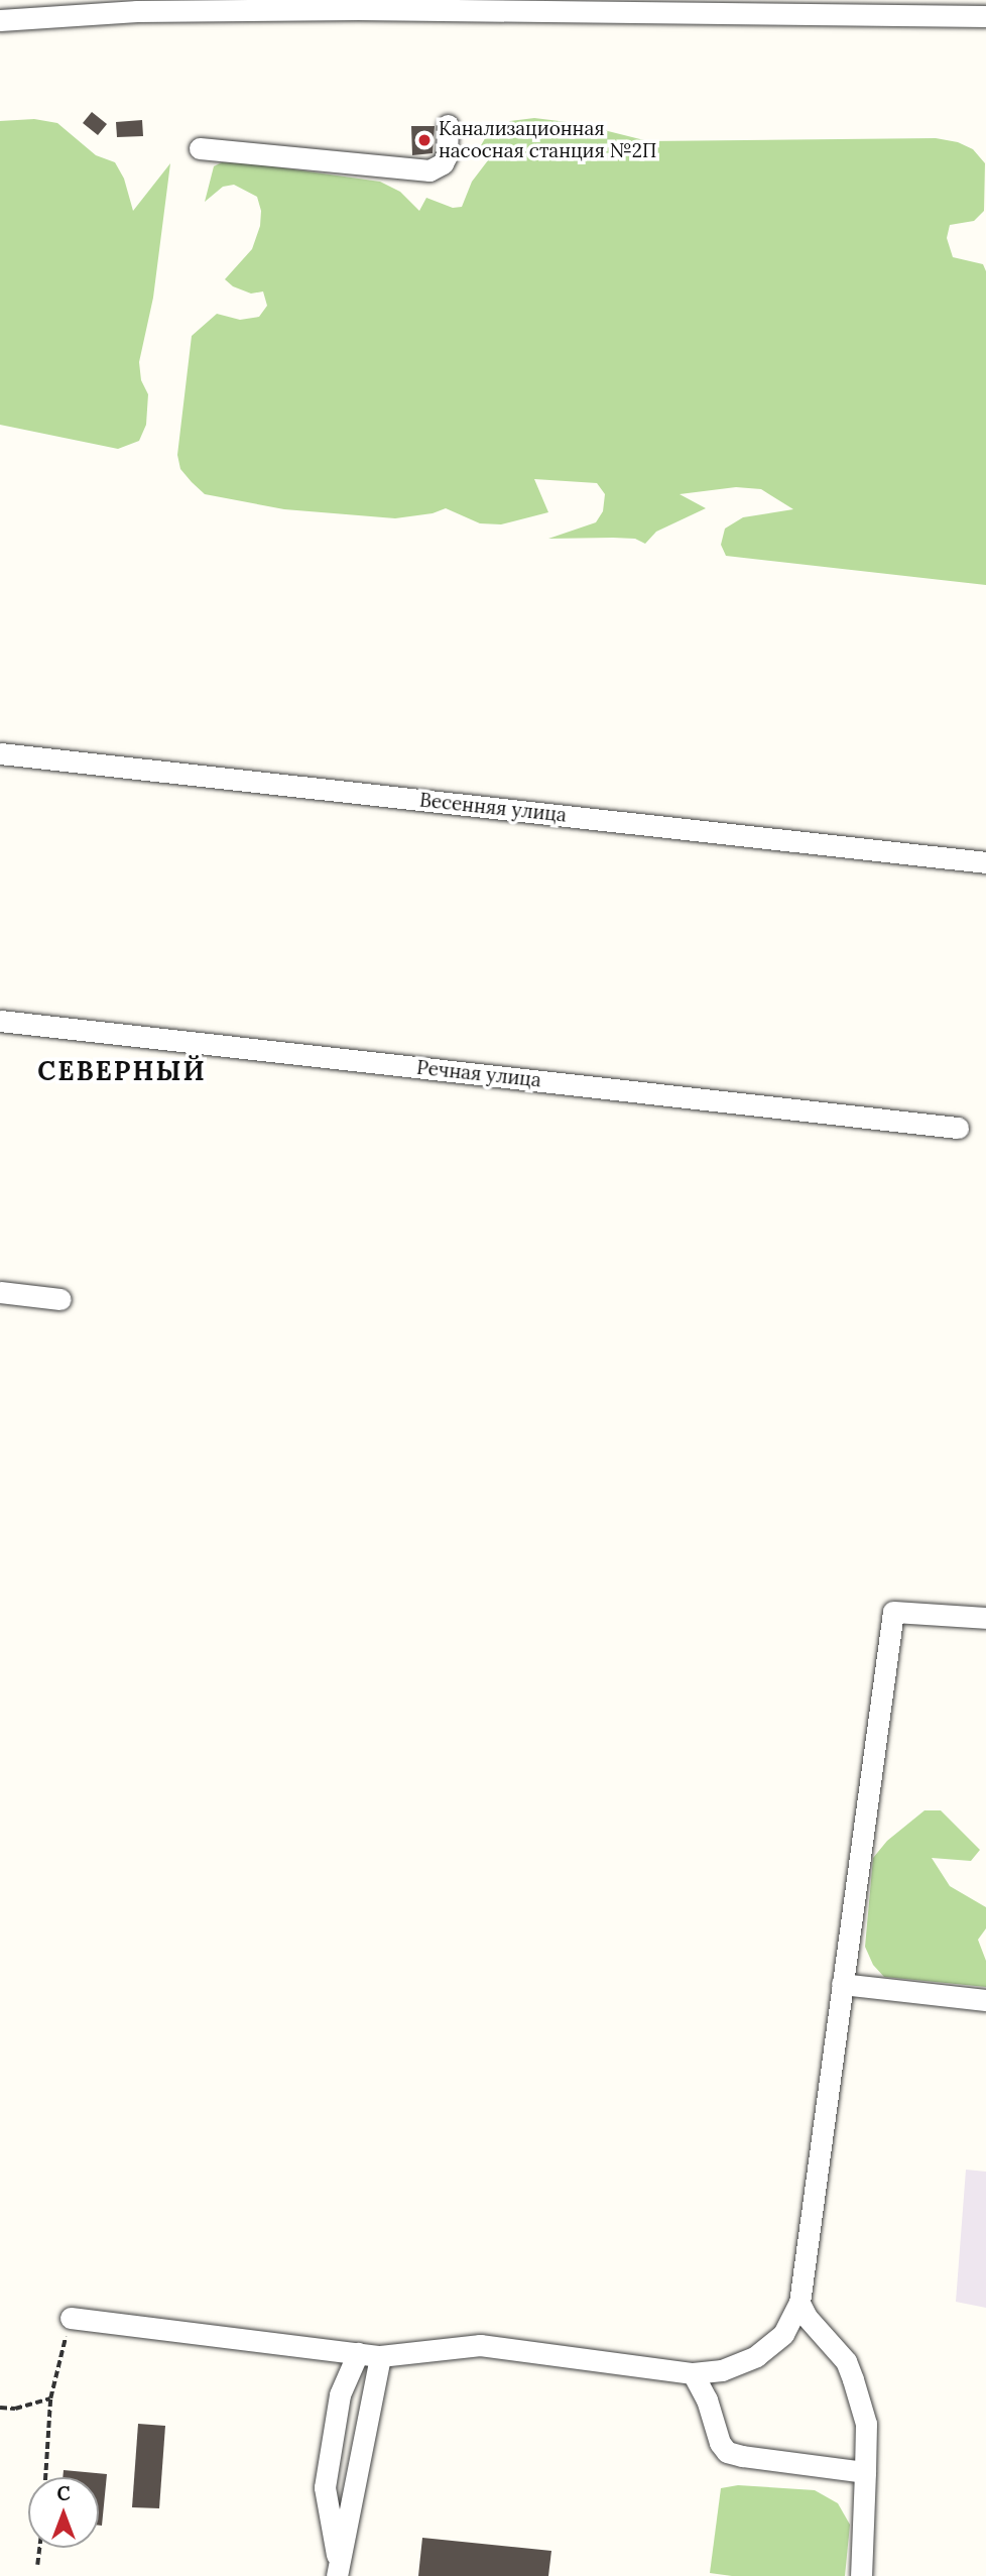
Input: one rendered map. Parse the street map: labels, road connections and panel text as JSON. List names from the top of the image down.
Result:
{
  "streets": {
    "street": ["Весенняя улица", "Речная улица"]
  },
  "districts": ["СЕВЕРНЫЙ"],
  "places": ["Канализационная насосная станция №2П"],
  "north": "top"
}
